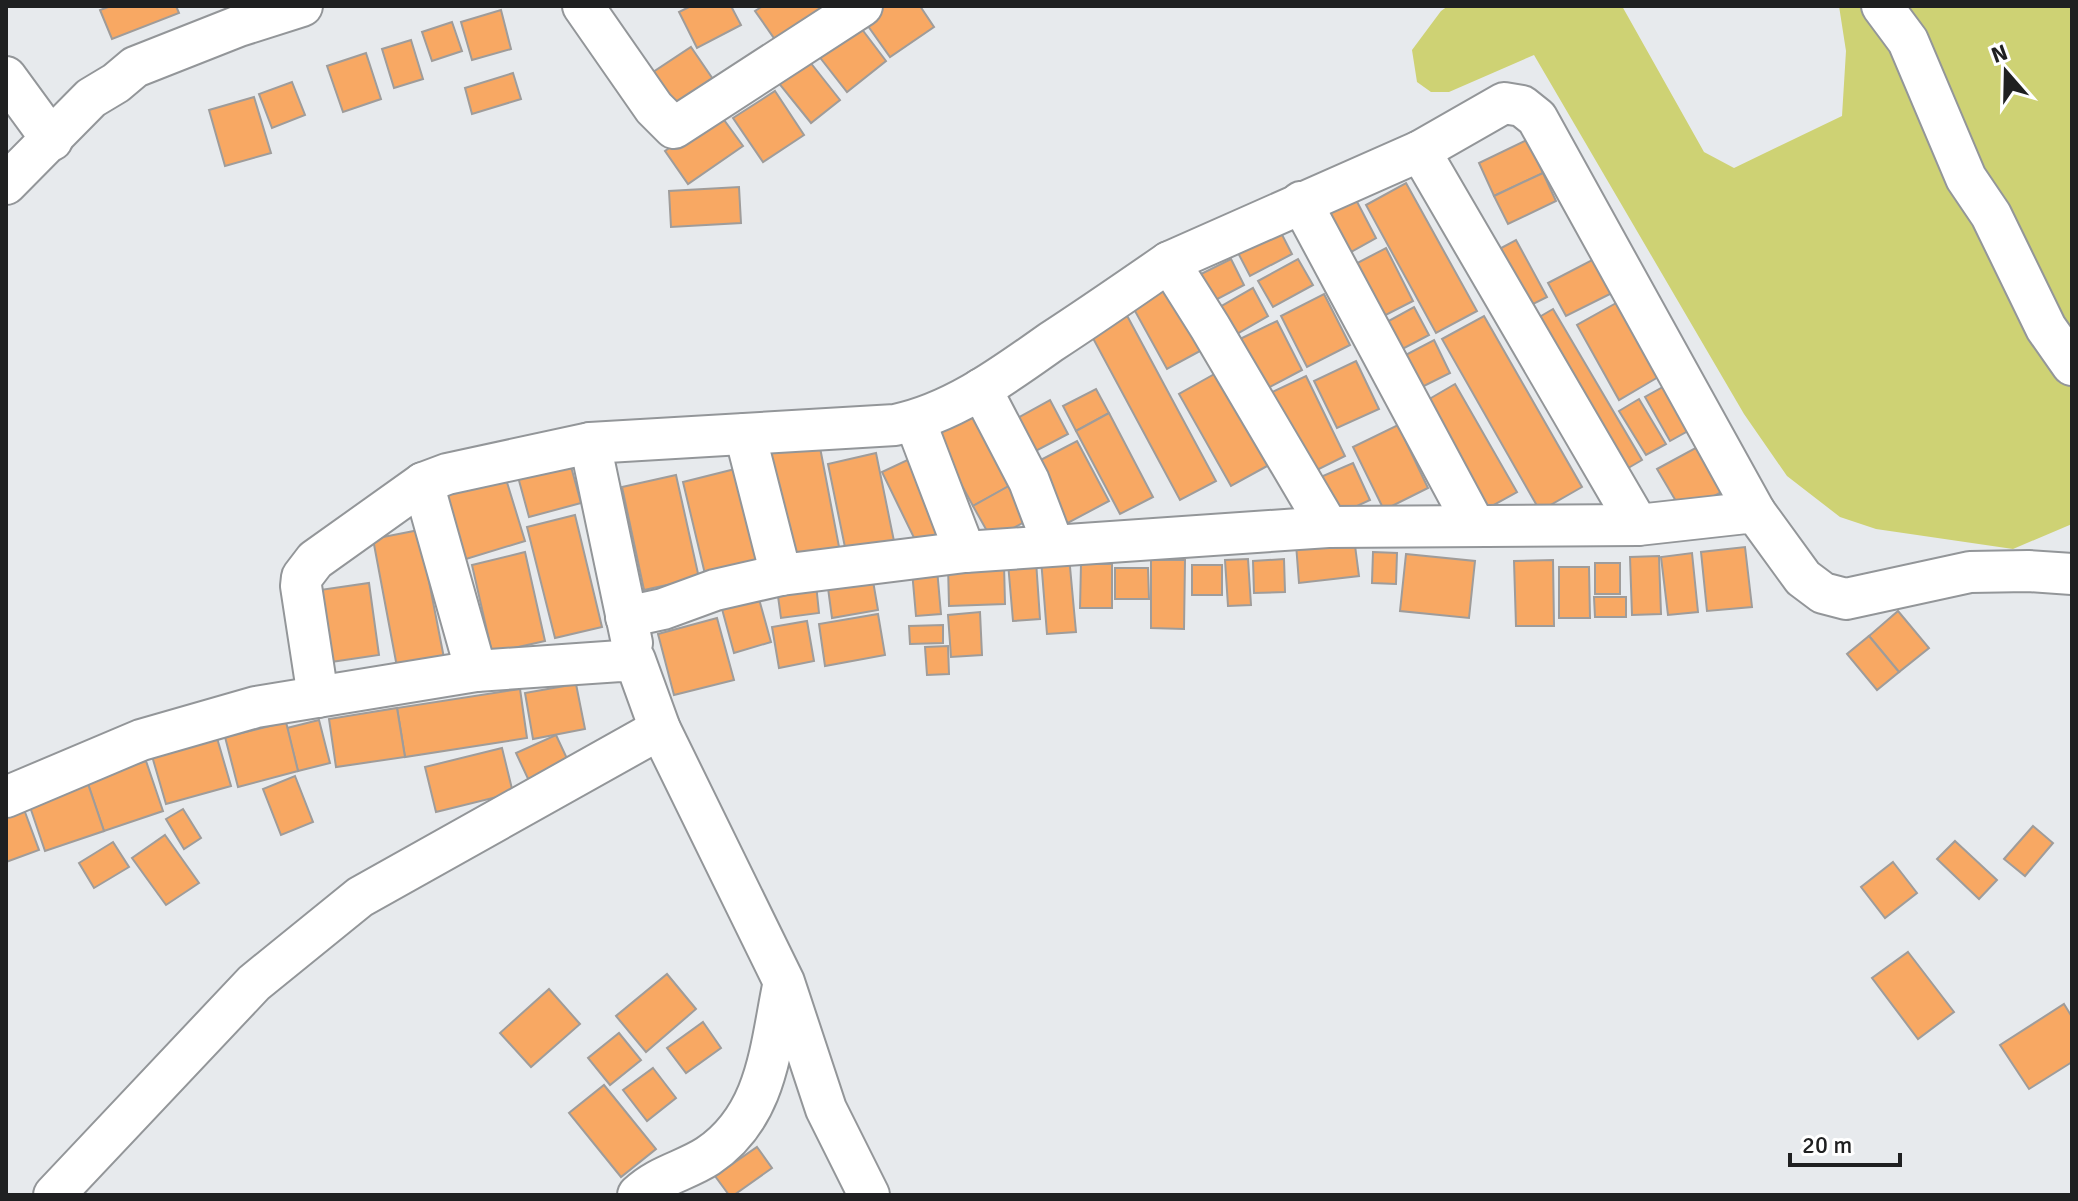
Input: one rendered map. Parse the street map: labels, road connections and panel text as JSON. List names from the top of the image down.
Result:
{
  "scale_bar": "20 m",
  "north": "top"
}
